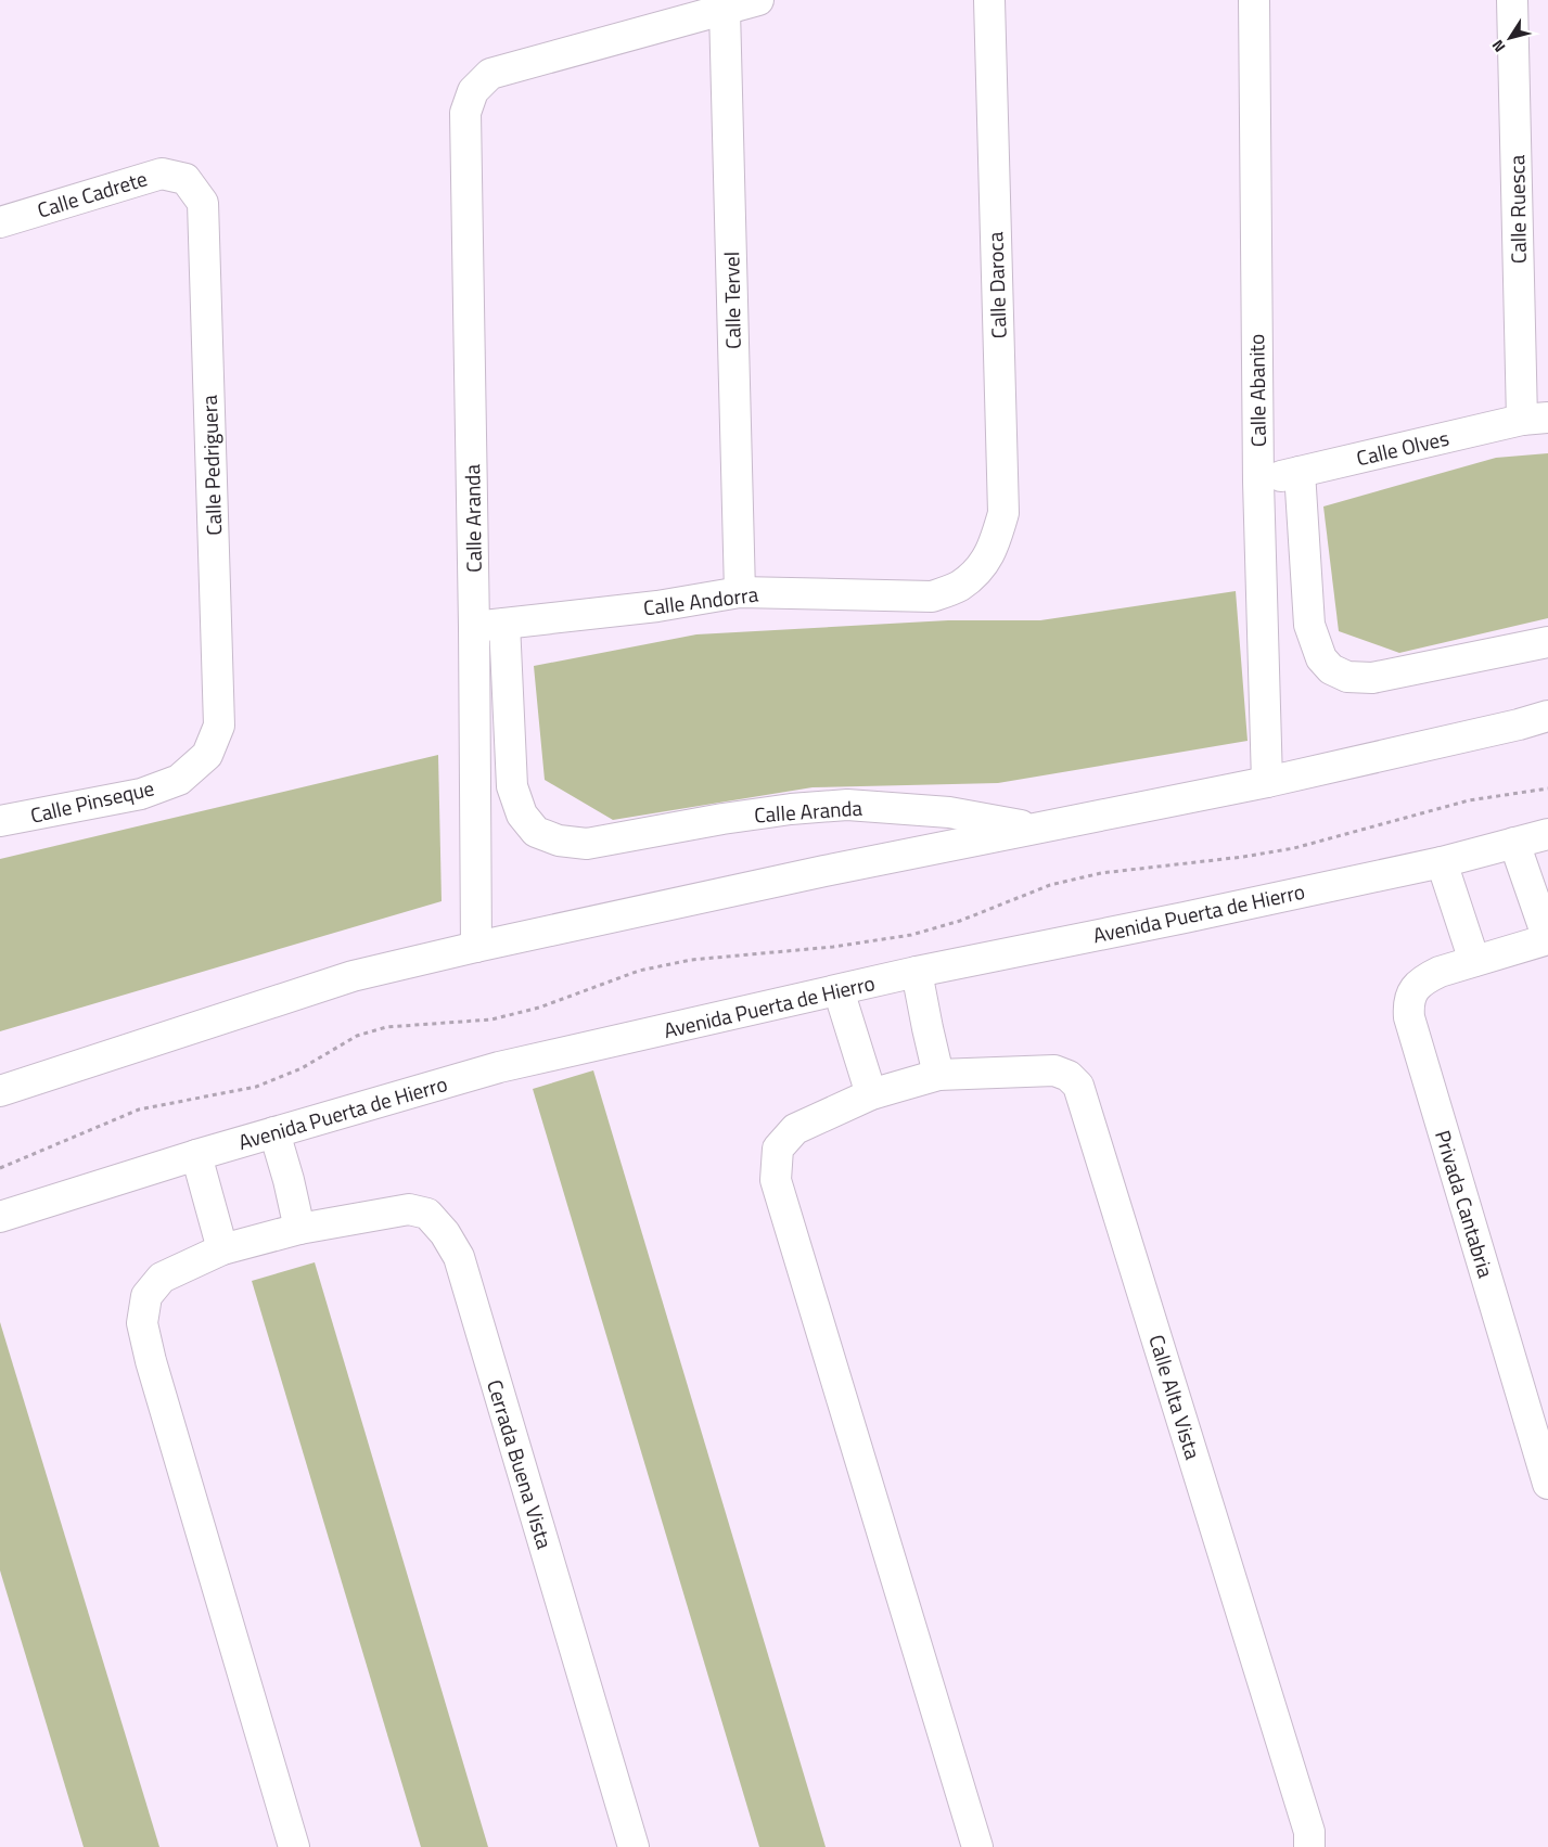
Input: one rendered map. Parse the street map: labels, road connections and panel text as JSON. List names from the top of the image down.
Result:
{
  "streets": {
    "street": [
      "Calle Cadrete",
      "Calle Ruesca",
      "Calle Daroca",
      "Calle Tervel",
      "Calle Abanito",
      "Calle Olves",
      "Calle Pedriguera",
      "Calle Aranda",
      "Calle Andorra",
      "Calle Pinseque",
      "Avenida Puerta de Hierro",
      "Privada Cantabria",
      "Calle Alta Vista",
      "Cerrada Buena Vista"
    ]
  },
  "crossings": [
    ["Calle Cadrete", "Calle Pedriguera"],
    ["Calle Ruesca", "Calle Olves"],
    ["Calle Daroca", "Calle Andorra"],
    ["Calle Tervel", "Calle Aranda"],
    ["Calle Tervel", "Calle Andorra"],
    ["Calle Abanito", "Calle Olves"],
    ["Calle Pedriguera", "Calle Pinseque"],
    ["Calle Aranda", "Calle Andorra"],
    ["Avenida Puerta de Hierro", "Privada Cantabria"]
  ],
  "north": "bottom left"
}
